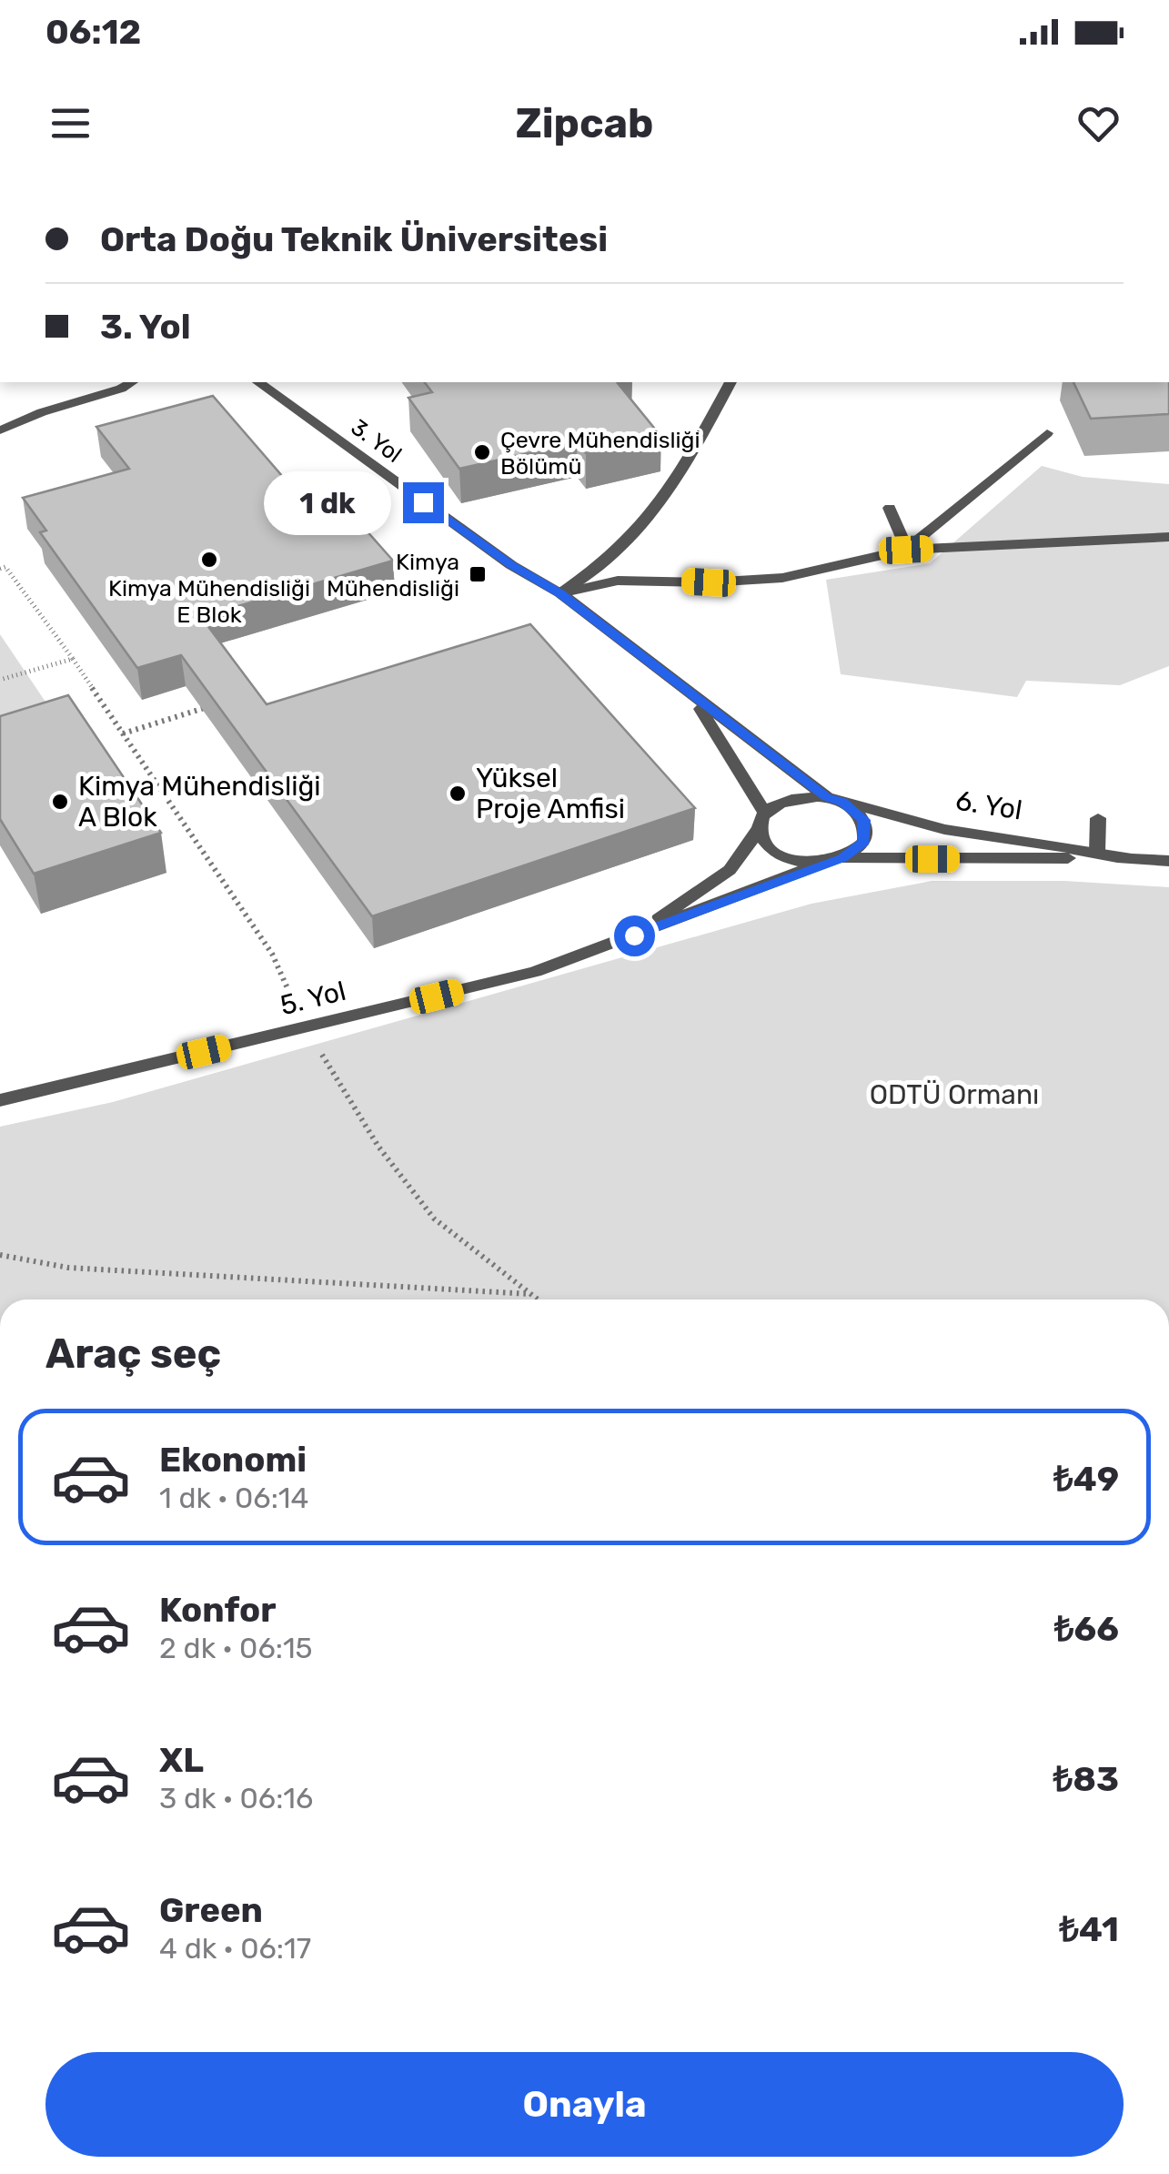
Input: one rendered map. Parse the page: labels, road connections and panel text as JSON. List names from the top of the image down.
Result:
{
  "streets": {
    "street": ["3. Yol", "6. Yol", "5. Yol"]
  },
  "crossings": [
    ["3. Yol", "6. Yol"],
    ["3. Yol", "5. Yol"],
    ["6. Yol", "5. Yol"]
  ],
  "parks": ["ODTÜ Ormanı"],
  "places": {
    "other": [
      "Çevre Mühendisliği Bölümü",
      "Kimya Mühendisliği E Blok",
      "Yüksel Proje Amfisi",
      "Kimya Mühendisliği A Blok"
    ],
    "transit": ["Kimya Mühendisliği"]
  },
  "page": {
    "status": "06:12",
    "header": "Zipcab",
    "banner": ["Orta Doğu Teknik Üniversitesi", "3. Yol"],
    "bubble": "1 dk",
    "heading": "Araç seç",
    "list": [
      {
        "name": "Ekonomi",
        "note": "1 dk · 06:14",
        "value": "₺49"
      },
      {
        "name": "Konfor",
        "note": "2 dk · 06:15",
        "value": "₺66"
      },
      {
        "name": "XL",
        "note": "3 dk · 06:16",
        "value": "₺83"
      },
      {
        "name": "Green",
        "note": "4 dk · 06:17",
        "value": "₺41"
      }
    ],
    "buttons": "Onayla"
  }
}
